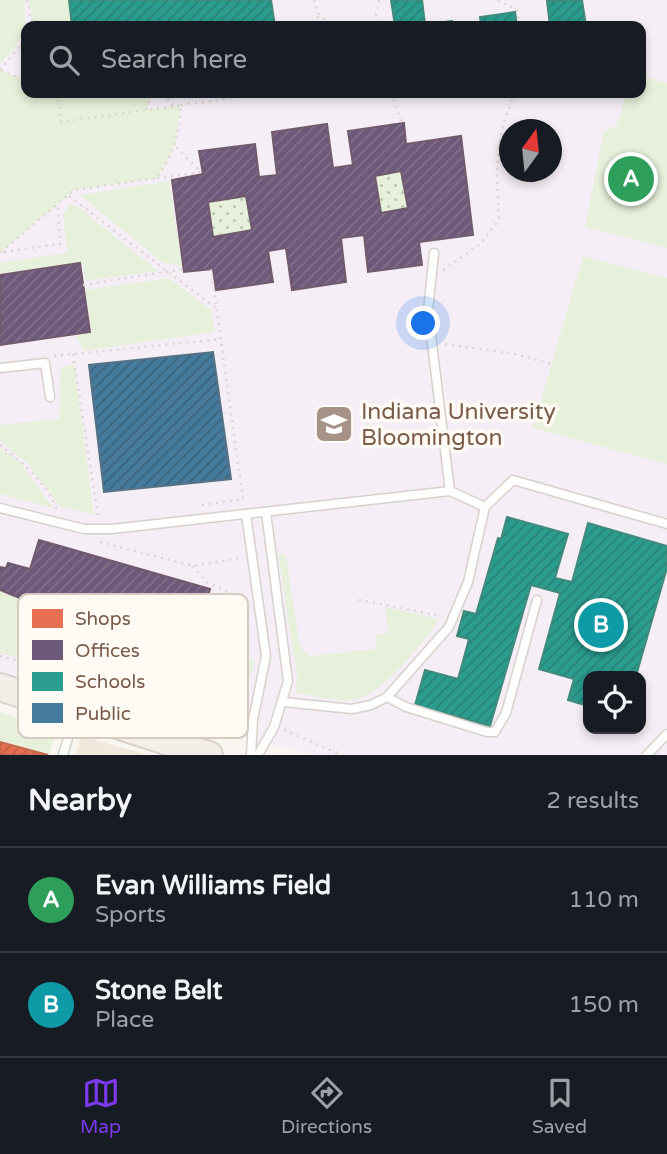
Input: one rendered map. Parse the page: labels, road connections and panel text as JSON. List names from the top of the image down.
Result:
{
  "places": {
    "school or university": ["Indiana University Bloomington"]
  },
  "legend": [
    "Shops",
    "Offices",
    "Schools",
    "Public"
  ],
  "north": "top",
  "page": {
    "search": "Search here",
    "pins": ["A", "B"],
    "heading": ["Nearby", "2 results"],
    "list": [
      {
        "mark": "A",
        "name": "Evan Williams Field",
        "note": "Sports",
        "value": "110 m"
      },
      {
        "mark": "B",
        "name": "Stone Belt",
        "note": "Place",
        "value": "150 m"
      }
    ],
    "nav": ["Map", "Directions", "Saved"]
  }
}
